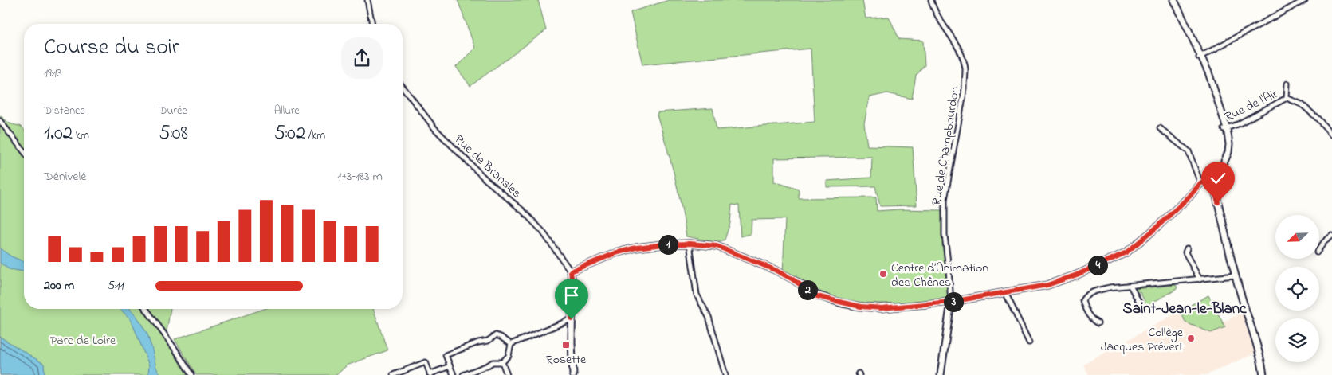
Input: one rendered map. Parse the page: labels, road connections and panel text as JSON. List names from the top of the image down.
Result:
{
  "streets": {
    "street": ["Rue de l'Air", "Rue de Champbourdon", "Rue de Bransles"]
  },
  "districts": ["Saint-Jean-le-Blanc"],
  "parks": ["Parc de Loire"],
  "places": {
    "other": ["Centre d’Animation des Chênes", "Collège Jacques Prévert"],
    "transit": ["Rosette"]
  },
  "north": "bottom left",
  "page": {
    "heading": ["Course du soir", "19:13"],
    "stats": [
      ["Distance", "1.02 km"],
      ["Durée", "5:08"],
      ["Allure", "5:02 /km"]
    ],
    "chart": ["Dénivelé", "173–183 m"],
    "pins": [
      "1",
      "4",
      "2",
      "3"
    ],
    "list": [
      {
        "name": "200 m",
        "note": "5:11"
      }
    ]
  }
}
